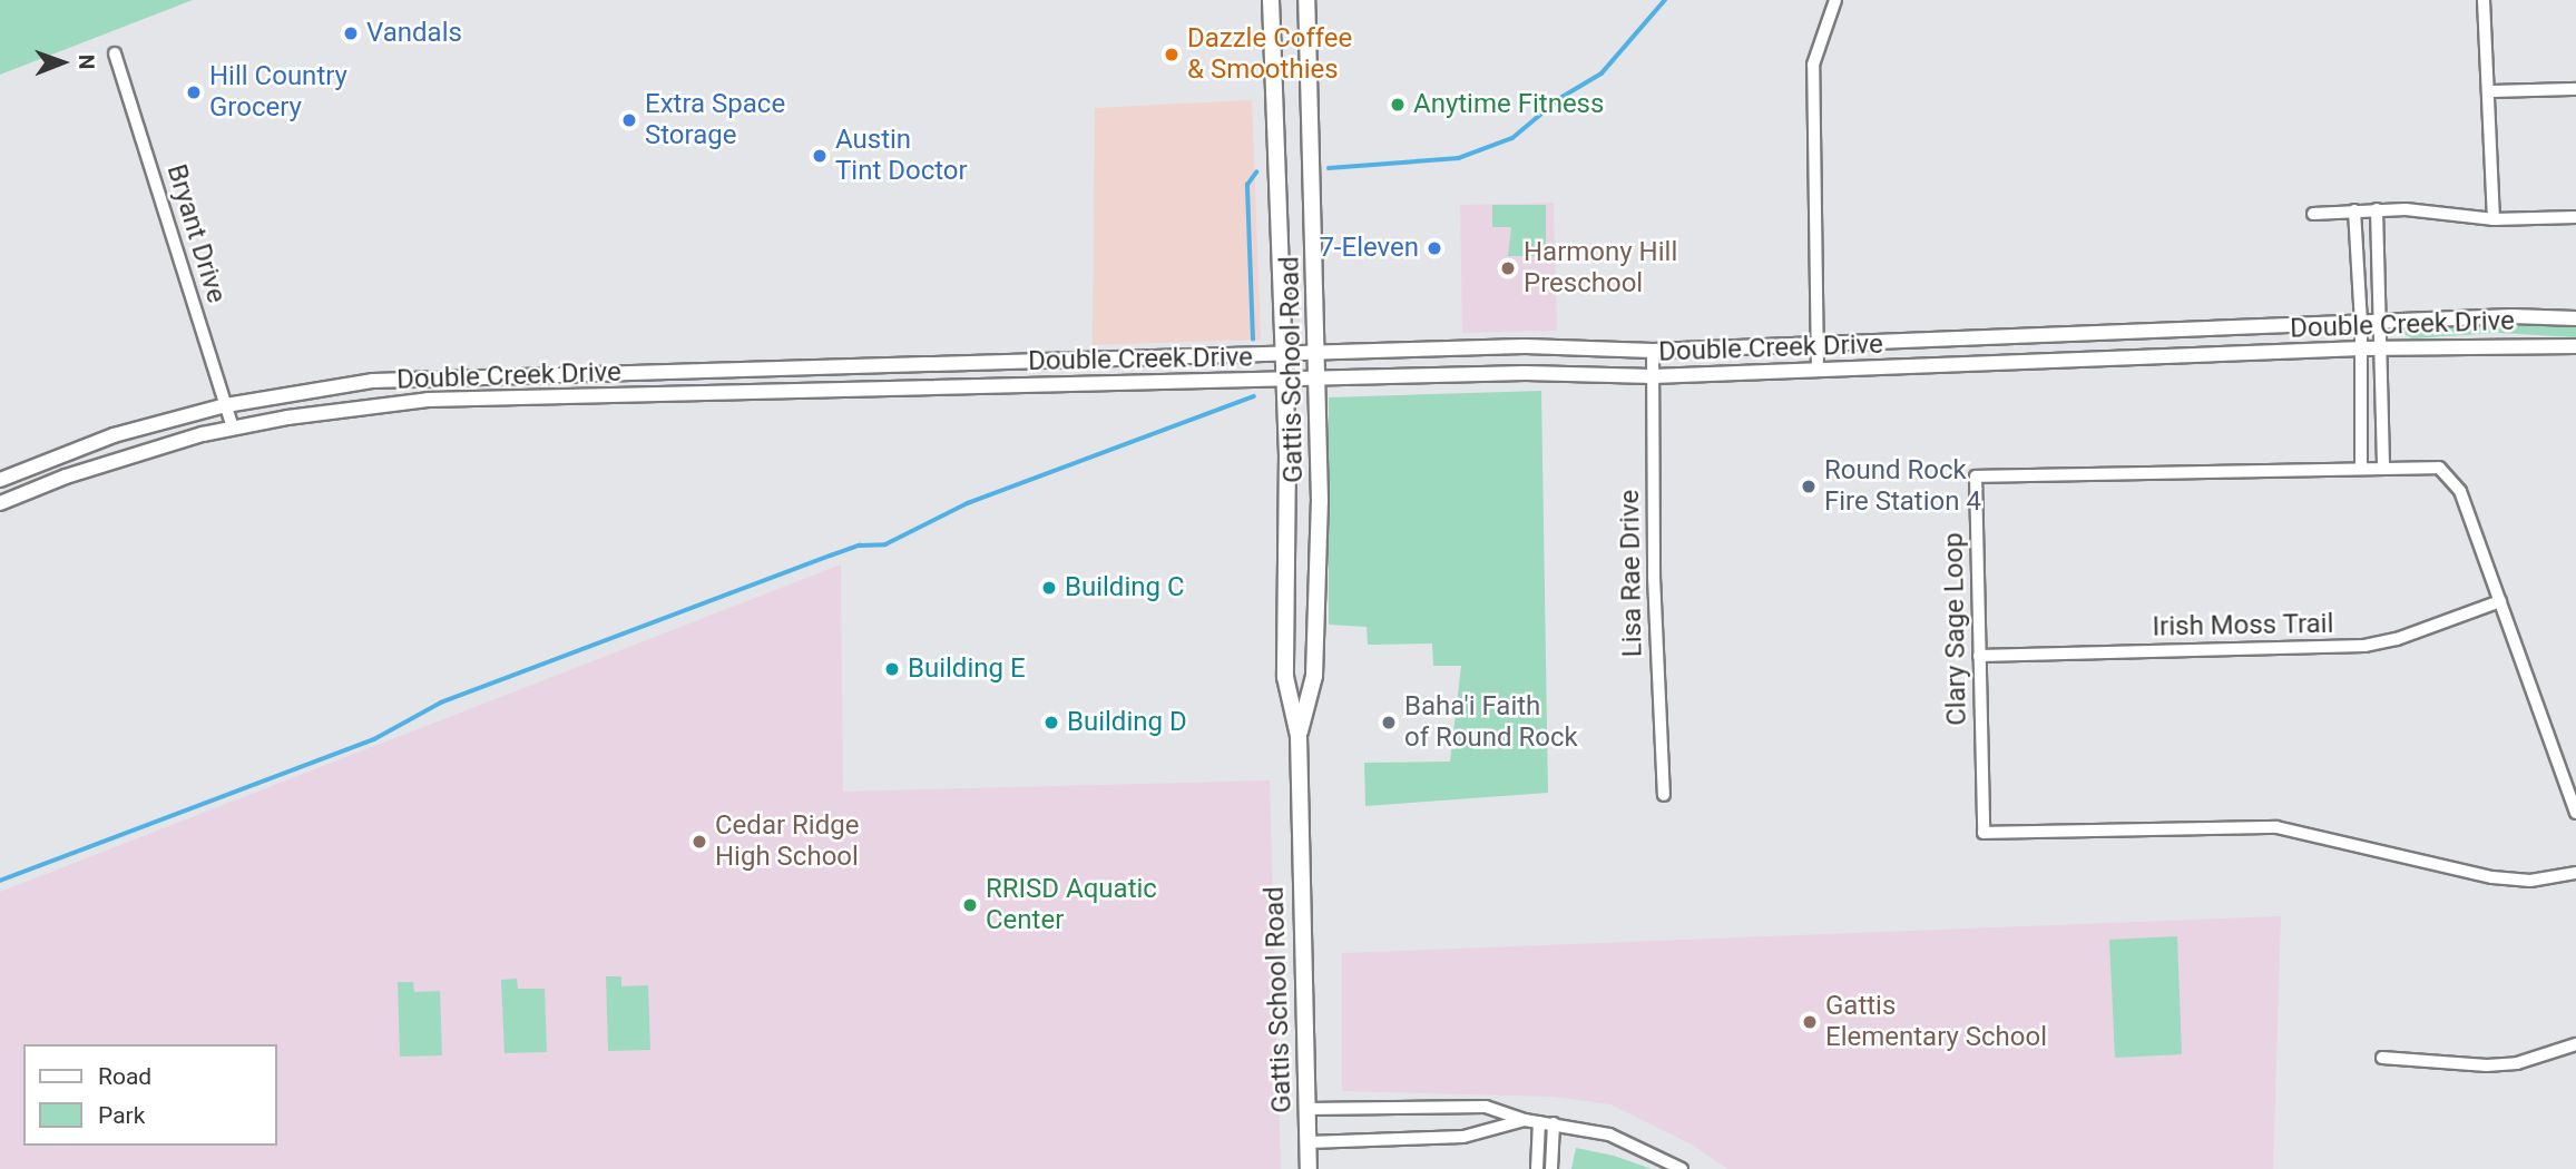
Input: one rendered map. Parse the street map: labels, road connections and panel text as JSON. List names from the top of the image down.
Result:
{
  "streets": {
    "main road": ["Gattis School Road"],
    "street": [
      "Bryant Drive",
      "Double Creek Drive",
      "Lisa Rae Drive",
      "Irish Moss Trail",
      "Clary Sage Loop"
    ]
  },
  "crossings": [
    ["Bryant Drive", "Double Creek Drive"],
    ["Double Creek Drive", "Gattis School Road"],
    ["Double Creek Drive", "Lisa Rae Drive"],
    ["Irish Moss Trail", "Clary Sage Loop"]
  ],
  "places": [
    "Vandals",
    "Dazzle Coffee & Smoothies",
    "Hill Country Grocery",
    "Anytime Fitness",
    "Extra Space Storage",
    "Austin Tint Doctor",
    "7-Eleven",
    "Harmony Hill Preschool",
    "Round Rock Fire Station 4",
    "Building C",
    "Building E",
    "Building D",
    "Baha'i Faith of Round Rock",
    "Cedar Ridge High School",
    "RRISD Aquatic Center",
    "Gattis Elementary School"
  ],
  "legend": ["Road", "Park"],
  "north": "right"
}
